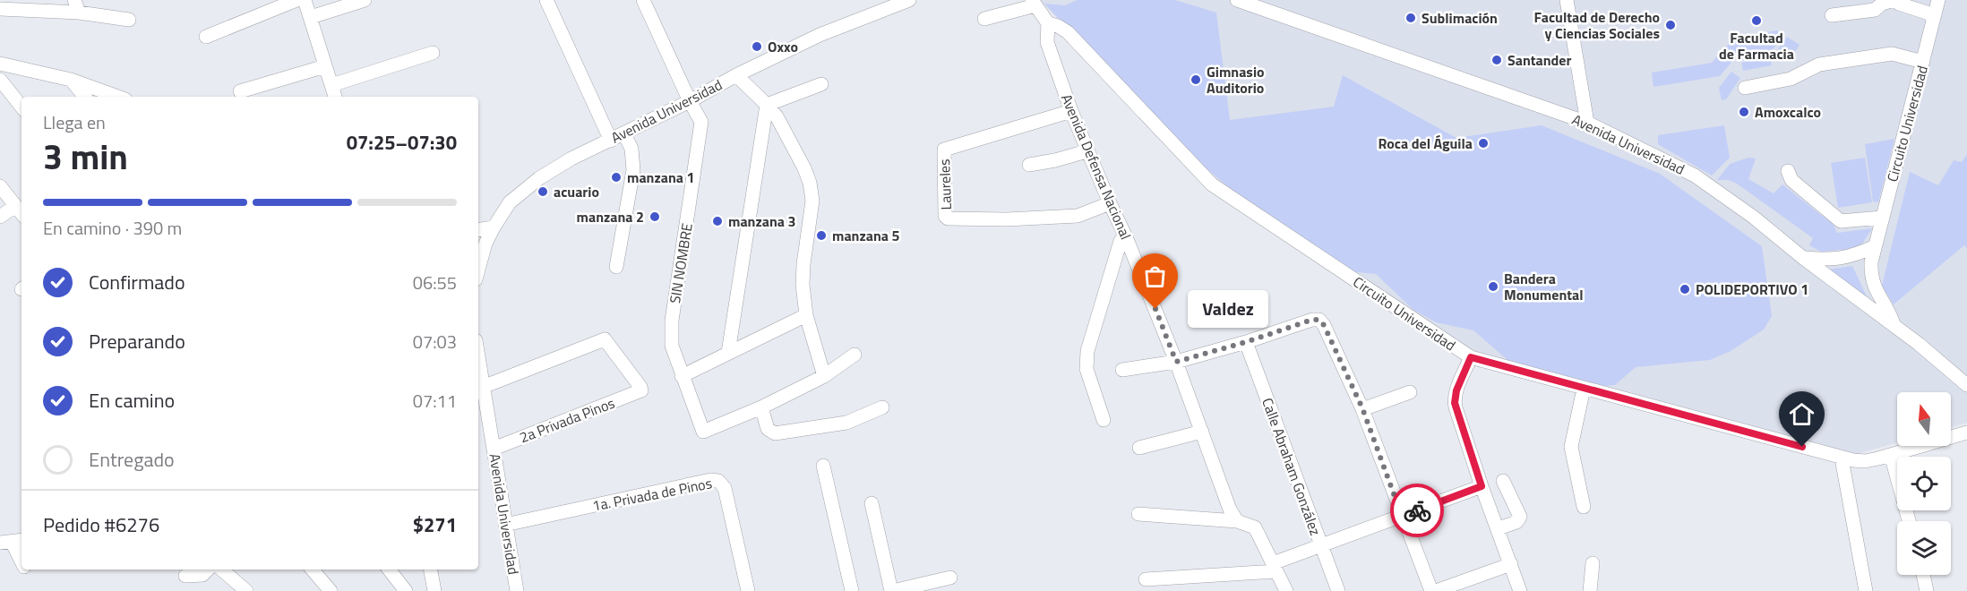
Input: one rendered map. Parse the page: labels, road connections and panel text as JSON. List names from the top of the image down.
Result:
{
  "streets": {
    "street": [
      "Avenida Universidad",
      "Circuito Universidad",
      "Avenida Defensa Nacional",
      "Laureles",
      "SIN NOMBRE",
      "2a Privada Pinos",
      "Calle Abraham González",
      "1a. Privada de Pinos"
    ]
  },
  "crossings": [
    ["Avenida Universidad", "Circuito Universidad"],
    ["Avenida Universidad", "SIN NOMBRE"],
    ["Avenida Universidad", "2a Privada Pinos"],
    ["Avenida Universidad", "1a. Privada de Pinos"],
    ["Circuito Universidad", "Avenida Defensa Nacional"],
    ["Avenida Defensa Nacional", "Laureles"]
  ],
  "places": [
    "Sublimación",
    "Facultad de Farmacia",
    "Facultad de Derecho y Ciencias Sociales",
    "Oxxo",
    "Santander",
    "Gimnasio Auditorio",
    "Amoxcalco",
    "Roca del Águila",
    "manzana 1",
    "acuario",
    "manzana 2",
    "manzana 3",
    "manzana 5",
    "Bandera Monumental",
    "POLIDEPORTIVO 1",
    "Valdez"
  ],
  "north": "top",
  "page": {
    "heading": ["3 min", "Llega en", "07:25–07:30"],
    "panel": ["Pedido #6276", "$271"],
    "bar": "En camino · 390 m",
    "list": [
      ["Confirmado", "06:55"],
      ["Preparando", "07:03"],
      ["En camino", "07:11"],
      "Entregado"
    ],
    "bubble": "Valdez"
  }
}
